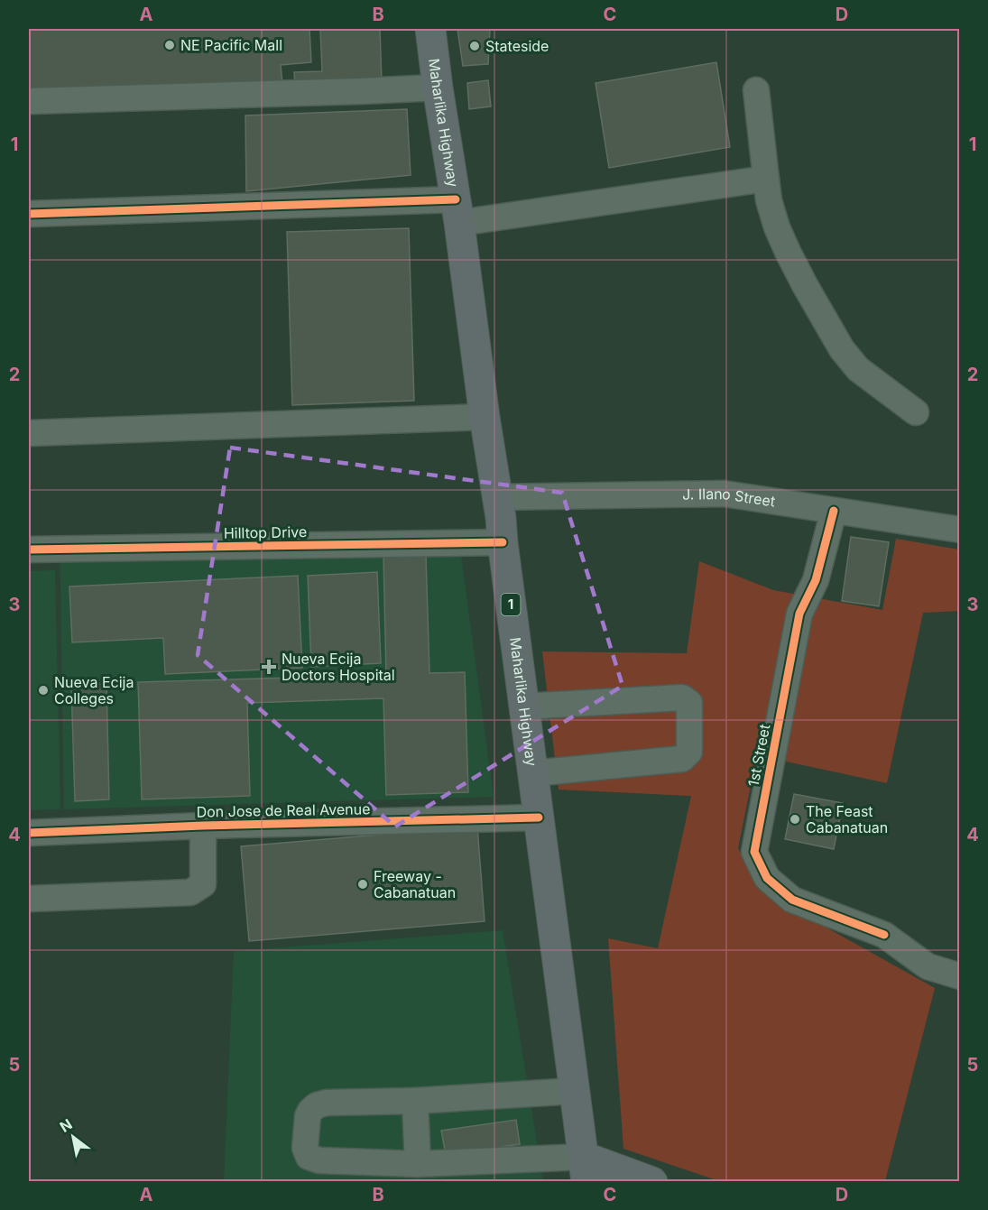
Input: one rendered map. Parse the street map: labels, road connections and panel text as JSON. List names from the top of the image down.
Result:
{
  "streets": {
    "main road": ["Maharlika Highway", "1"],
    "street": [
      "J. Ilano Street",
      "Hilltop Drive",
      "1st Street",
      "Don Jose de Real Avenue"
    ]
  },
  "crossings": [
    ["Maharlika Highway", "J. Ilano Street"],
    ["Maharlika Highway", "Hilltop Drive"],
    ["Maharlika Highway", "Don Jose de Real Avenue"],
    ["J. Ilano Street", "1st Street"]
  ],
  "places": {
    "other": [
      "NE Pacific Mall",
      "Stateside",
      "Nueva Ecija Colleges",
      "The Feast Cabanatuan",
      "Freeway - Cabanatuan"
    ],
    "health": ["Nueva Ecija Doctors Hospital"]
  },
  "north": "top left",
  "grid": {
    "columns": [
      "A",
      "B",
      "C",
      "D"
    ],
    "rows": [
      "1",
      "2",
      "3",
      "4",
      "5"
    ]
  }
}
